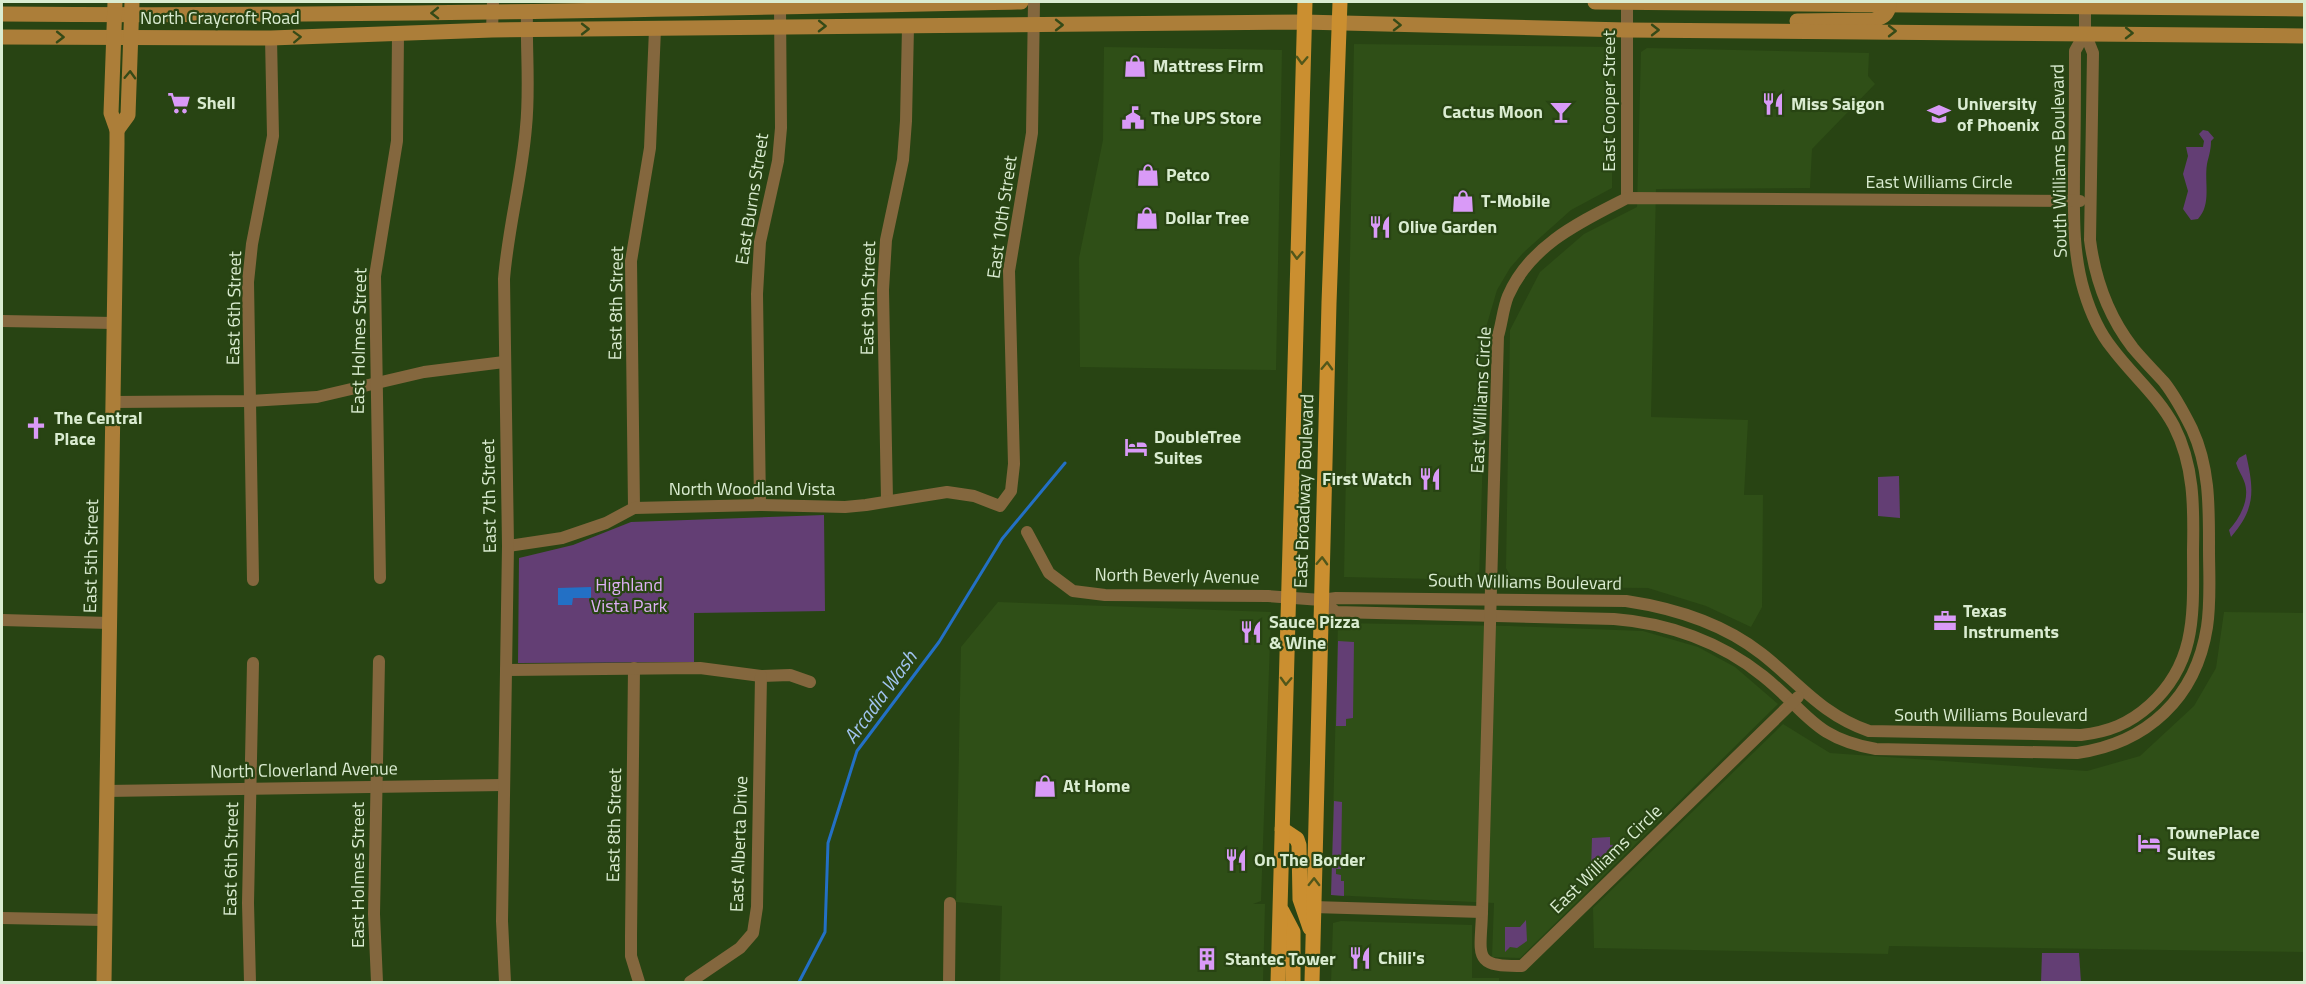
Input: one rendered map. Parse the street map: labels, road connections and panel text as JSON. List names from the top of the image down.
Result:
{
  "streets": {
    "main road": ["North Craycroft Road", "East Broadway Boulevard", "East 5th Street"],
    "street": [
      "East Cooper Street",
      "South Williams Boulevard",
      "East Williams Circle",
      "East Burns Street",
      "East 10th Street",
      "East 9th Street",
      "East 8th Street",
      "East 6th Street",
      "East Holmes Street",
      "North Woodland Vista",
      "East 7th Street",
      "North Beverly Avenue",
      "North Cloverland Avenue",
      "East Alberta Drive"
    ]
  },
  "crossings": [
    ["North Craycroft Road", "East Cooper Street"],
    ["North Craycroft Road", "South Williams Boulevard"],
    ["North Craycroft Road", "East Burns Street"],
    ["North Craycroft Road", "East 10th Street"],
    ["North Craycroft Road", "East 9th Street"],
    ["North Craycroft Road", "East 8th Street"],
    ["North Craycroft Road", "East 6th Street"],
    ["North Craycroft Road", "East Holmes Street"],
    ["North Craycroft Road", "East Broadway Boulevard"],
    ["North Craycroft Road", "East 7th Street"],
    ["North Craycroft Road", "East 5th Street"],
    ["East Cooper Street", "East Williams Circle"],
    ["South Williams Boulevard", "East Williams Circle"],
    ["South Williams Boulevard", "East Broadway Boulevard"],
    ["South Williams Boulevard", "North Beverly Avenue"],
    ["East Burns Street", "North Woodland Vista"],
    ["East 10th Street", "North Woodland Vista"],
    ["East 9th Street", "North Woodland Vista"],
    ["East 8th Street", "North Woodland Vista"],
    ["East 6th Street", "North Cloverland Avenue"],
    ["East Holmes Street", "North Cloverland Avenue"],
    ["North Woodland Vista", "East 7th Street"],
    ["East Broadway Boulevard", "North Beverly Avenue"],
    ["East 7th Street", "North Cloverland Avenue"],
    ["East 5th Street", "North Cloverland Avenue"]
  ],
  "water": ["Arcadia Wash"],
  "parks": ["Highland Vista Park"],
  "places": {
    "shop": [
      "Mattress Firm",
      "Petco",
      "T-Mobile",
      "Dollar Tree",
      "At Home"
    ],
    "supermarket": ["Shell"],
    "restaurant": [
      "Miss Saigon",
      "Olive Garden",
      "First Watch",
      "Sauce Pizza & Wine",
      "On The Border",
      "Chili's"
    ],
    "bar": ["Cactus Moon"],
    "school or university": ["University of Phoenix"],
    "public building": ["The UPS Store"],
    "church": ["The Central Place"],
    "hotel": ["DoubleTree Suites", "TownePlace Suites"],
    "office": ["Texas Instruments"],
    "building": ["Stantec Tower"]
  }
}
